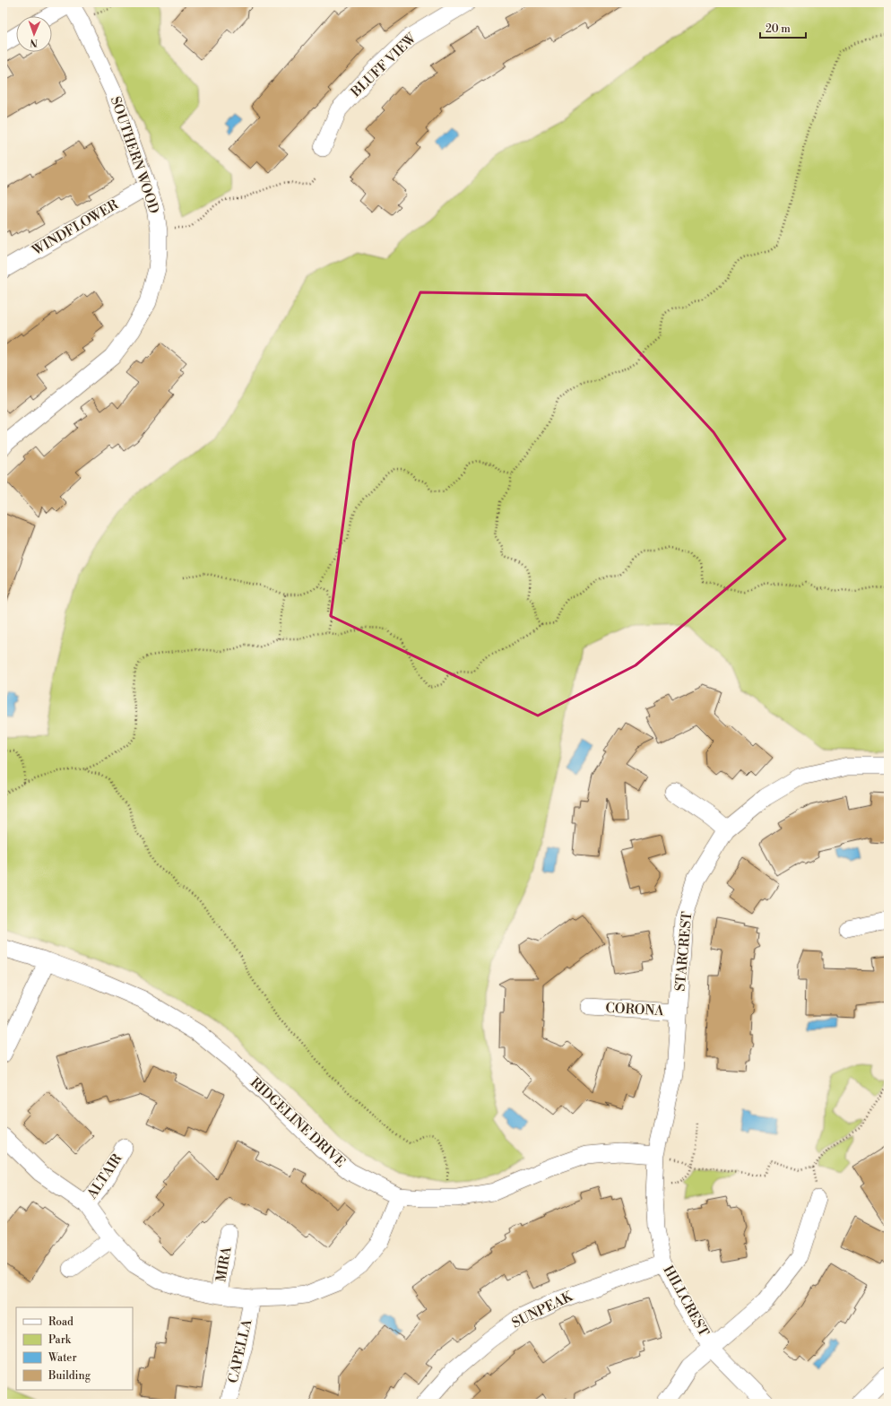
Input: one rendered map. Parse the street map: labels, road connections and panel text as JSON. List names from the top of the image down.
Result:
{
  "streets": {
    "street": [
      "BLUFF VIEW",
      "SOUTHERN WOOD",
      "WINDFLOWER",
      "STARCREST",
      "CORONA",
      "RIDGELINE DRIVE",
      "ALTAIR",
      "MIRA",
      "HILLCREST",
      "SUNPEAK",
      "CAPELLA"
    ]
  },
  "crossings": [
    ["SOUTHERN WOOD", "WINDFLOWER"],
    ["STARCREST", "CORONA"],
    ["STARCREST", "RIDGELINE DRIVE"],
    ["STARCREST", "HILLCREST"],
    ["RIDGELINE DRIVE", "HILLCREST"],
    ["HILLCREST", "SUNPEAK"]
  ],
  "legend": [
    "Road",
    "Park",
    "Water",
    "Building"
  ],
  "scale_bar": "20 m",
  "north": "bottom"
}
